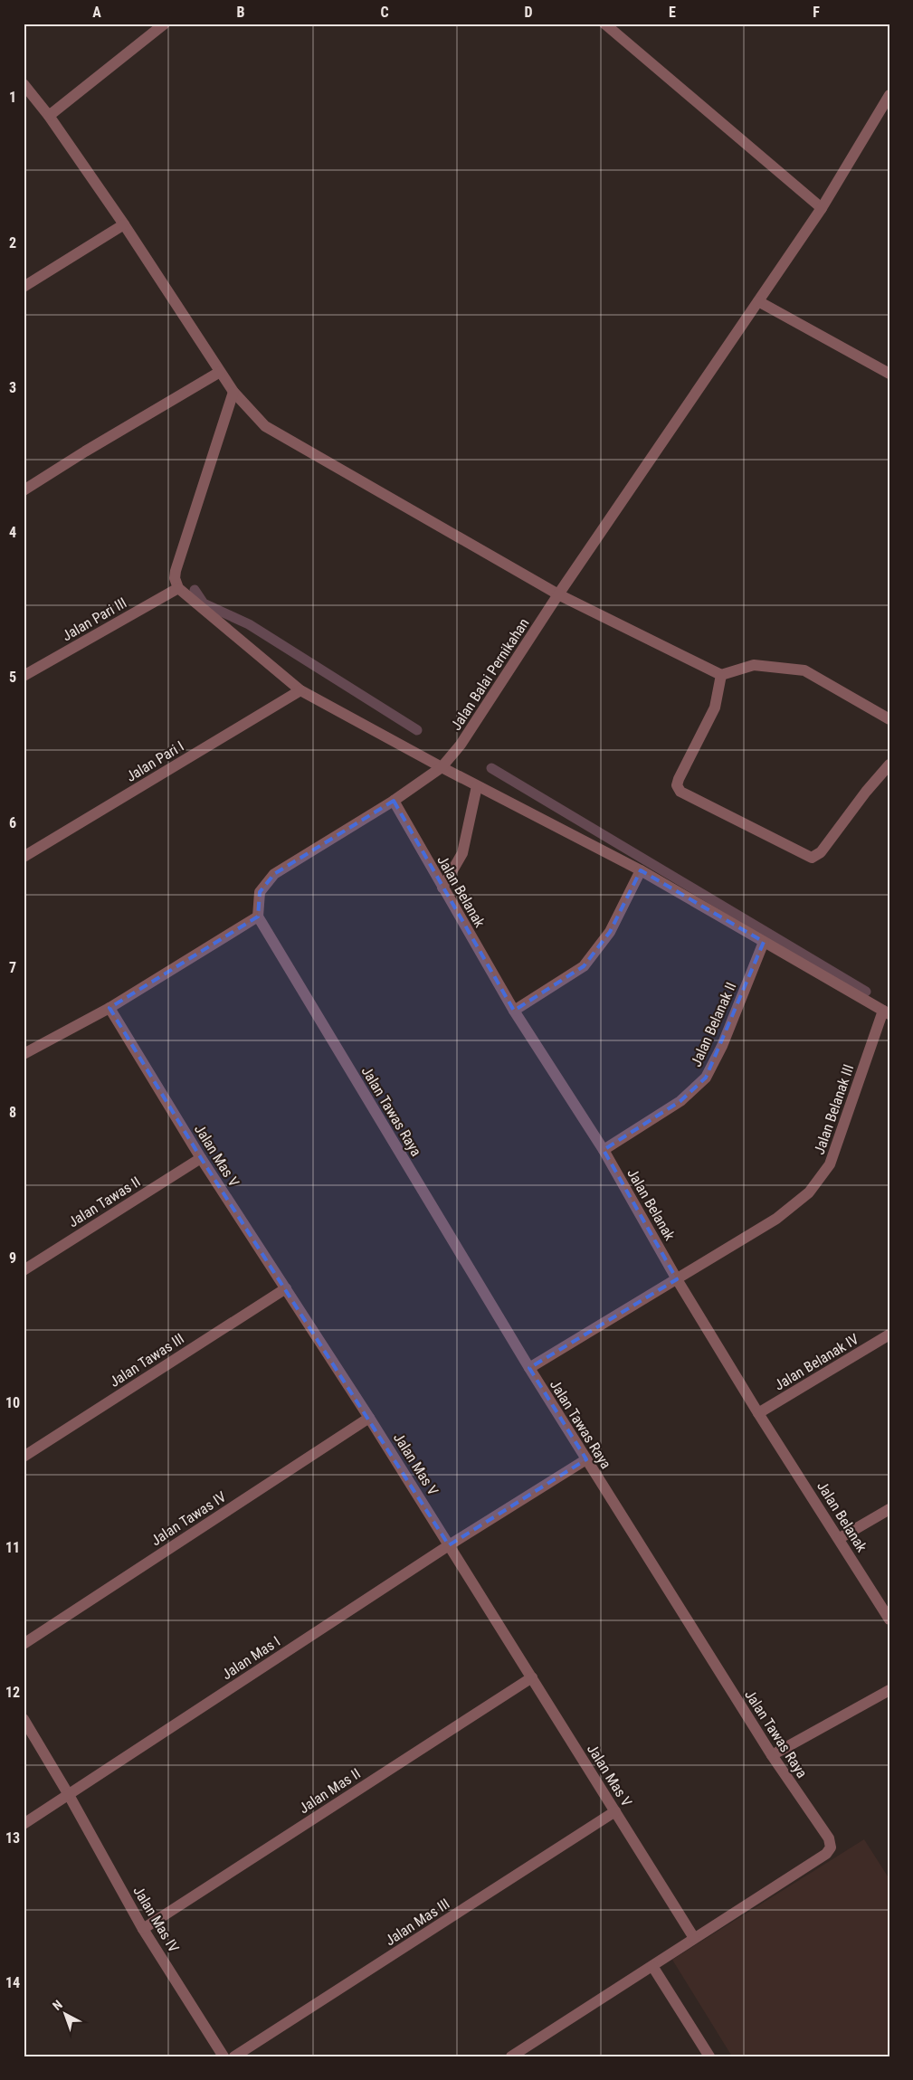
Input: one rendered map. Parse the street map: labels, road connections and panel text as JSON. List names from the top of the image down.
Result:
{
  "streets": {
    "street": [
      "Jalan Pari III",
      "Jalan Balai Pernikahan",
      "Jalan Pari I",
      "Jalan Belanak",
      "Jalan Belanak II",
      "Jalan Belanak III",
      "Jalan Tawas Raya",
      "Jalan Mas V",
      "Jalan Tawas II",
      "Jalan Tawas III",
      "Jalan Belanak IV",
      "Jalan Tawas IV",
      "Jalan Mas I",
      "Jalan Mas II",
      "Jalan Mas IV",
      "Jalan Mas III"
    ]
  },
  "crossings": [
    ["Jalan Balai Pernikahan", "Jalan Belanak"],
    ["Jalan Balai Pernikahan", "Jalan Tawas Raya"],
    ["Jalan Belanak", "Jalan Belanak II"],
    ["Jalan Belanak", "Jalan Belanak III"],
    ["Jalan Belanak", "Jalan Belanak IV"],
    ["Jalan Belanak III", "Jalan Tawas Raya"],
    ["Jalan Tawas Raya", "Jalan Mas V"],
    ["Jalan Tawas Raya", "Jalan Mas I"],
    ["Jalan Mas V", "Jalan Tawas II"],
    ["Jalan Mas V", "Jalan Tawas III"],
    ["Jalan Mas V", "Jalan Tawas IV"],
    ["Jalan Mas V", "Jalan Mas I"],
    ["Jalan Mas V", "Jalan Mas II"],
    ["Jalan Mas V", "Jalan Mas III"],
    ["Jalan Mas I", "Jalan Mas IV"],
    ["Jalan Mas II", "Jalan Mas IV"]
  ],
  "north": "top left",
  "grid": {
    "columns": [
      "A",
      "B",
      "C",
      "D",
      "E",
      "F"
    ],
    "rows": [
      "1",
      "2",
      "3",
      "4",
      "5",
      "6",
      "7",
      "8",
      "9",
      "10",
      "11",
      "12",
      "13",
      "14"
    ]
  }
}
